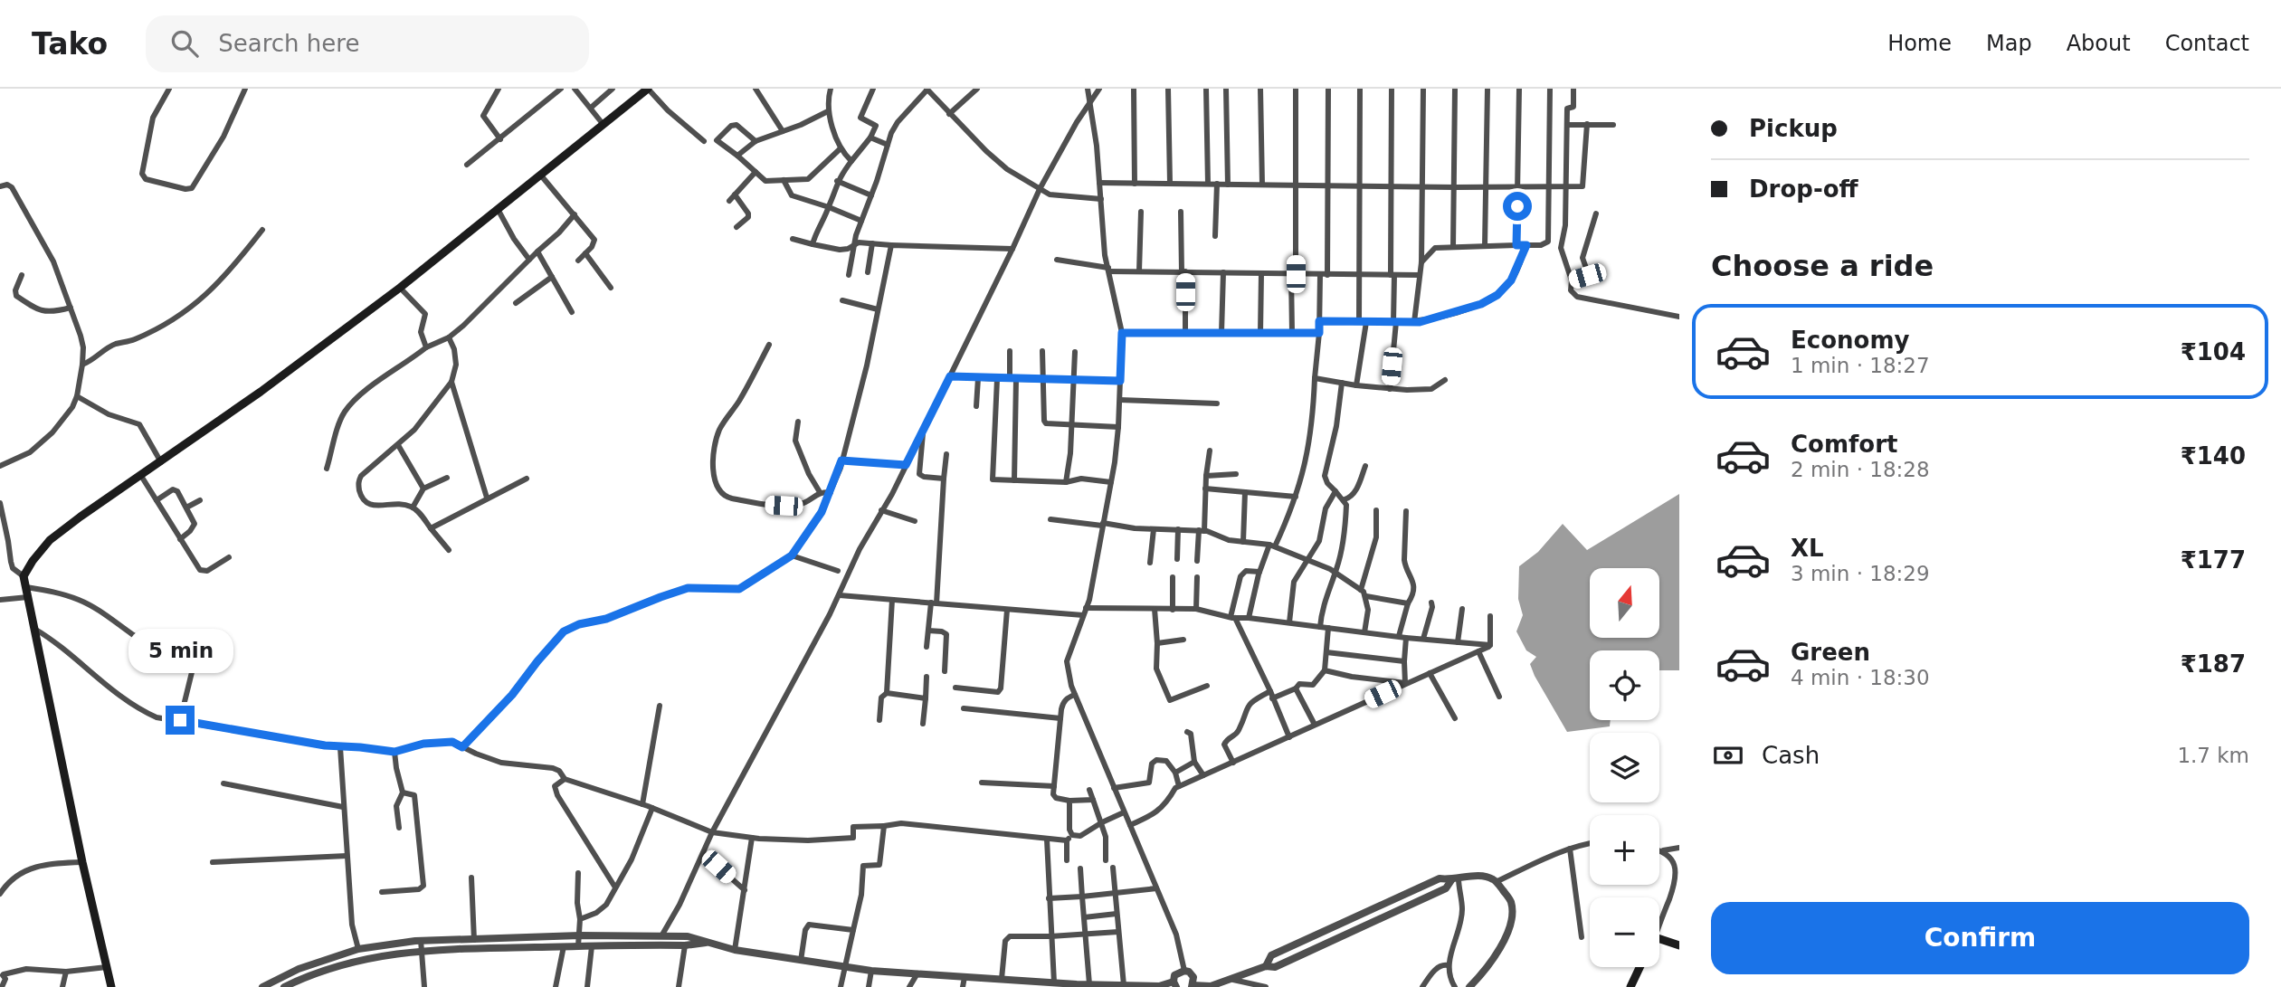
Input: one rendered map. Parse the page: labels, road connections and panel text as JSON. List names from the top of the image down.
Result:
{
  "north": "top",
  "page": {
    "header": "Tako",
    "search": "Search here",
    "nav": [
      "Home",
      "Map",
      "About",
      "Contact"
    ],
    "banner": ["Pickup", "Drop-off"],
    "heading": "Choose a ride",
    "list": [
      {
        "name": "Economy",
        "note": "1 min · 18:27",
        "value": "₹104"
      },
      {
        "name": "Comfort",
        "note": "2 min · 18:28",
        "value": "₹140"
      },
      {
        "name": "XL",
        "note": "3 min · 18:29",
        "value": "₹177"
      },
      {
        "name": "Green",
        "note": "4 min · 18:30",
        "value": "₹187"
      }
    ],
    "map_buttons": ["+", "−"],
    "bubble": "5 min",
    "pay": ["Cash", "1.7 km"],
    "buttons": "Confirm"
  }
}
